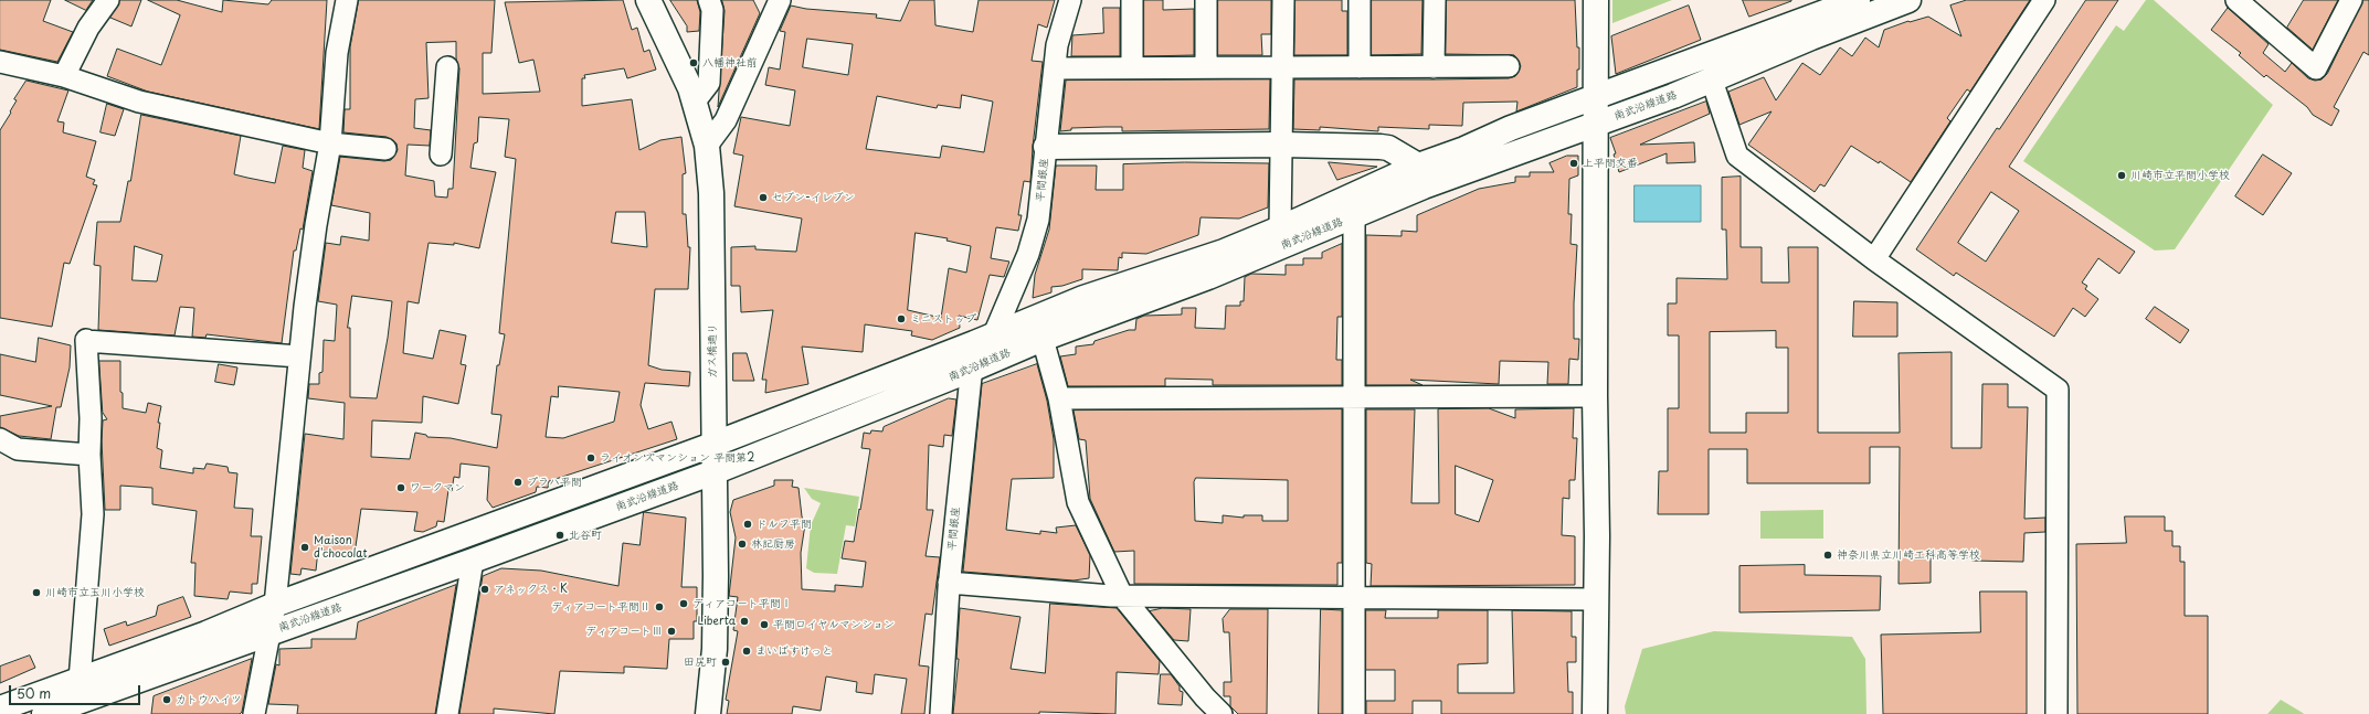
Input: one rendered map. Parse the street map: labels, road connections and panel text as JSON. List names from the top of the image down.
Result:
{
  "streets": {
    "street": ["南武沿線道路", "平間銀座", "ガス橋通り"]
  },
  "crossings": [
    ["南武沿線道路", "平間銀座"],
    ["南武沿線道路", "ガス橋通り"]
  ],
  "places": [
    "八幡神社前",
    "上平間交番",
    "川崎市立平間小学校",
    "セブン-イレブン",
    "ミニストップ",
    "ライオンズマンション 平間第2",
    "プラハ平間",
    "ワークマン",
    "ドルフ平間",
    "北谷町",
    "林記厨房",
    "Maison d'chocolat",
    "神奈川県立川崎工科高等学校",
    "アネックス・K",
    "川崎市立玉川小学校",
    "ディアコート平間Ⅰ",
    "ディアコート平間Ⅱ",
    "Liberta",
    "平間ロイヤルマンション",
    "ディアコートⅢ",
    "まいばすけっと",
    "田尻町",
    "カトウハイツ"
  ],
  "scale_bar": "50 m"
}
